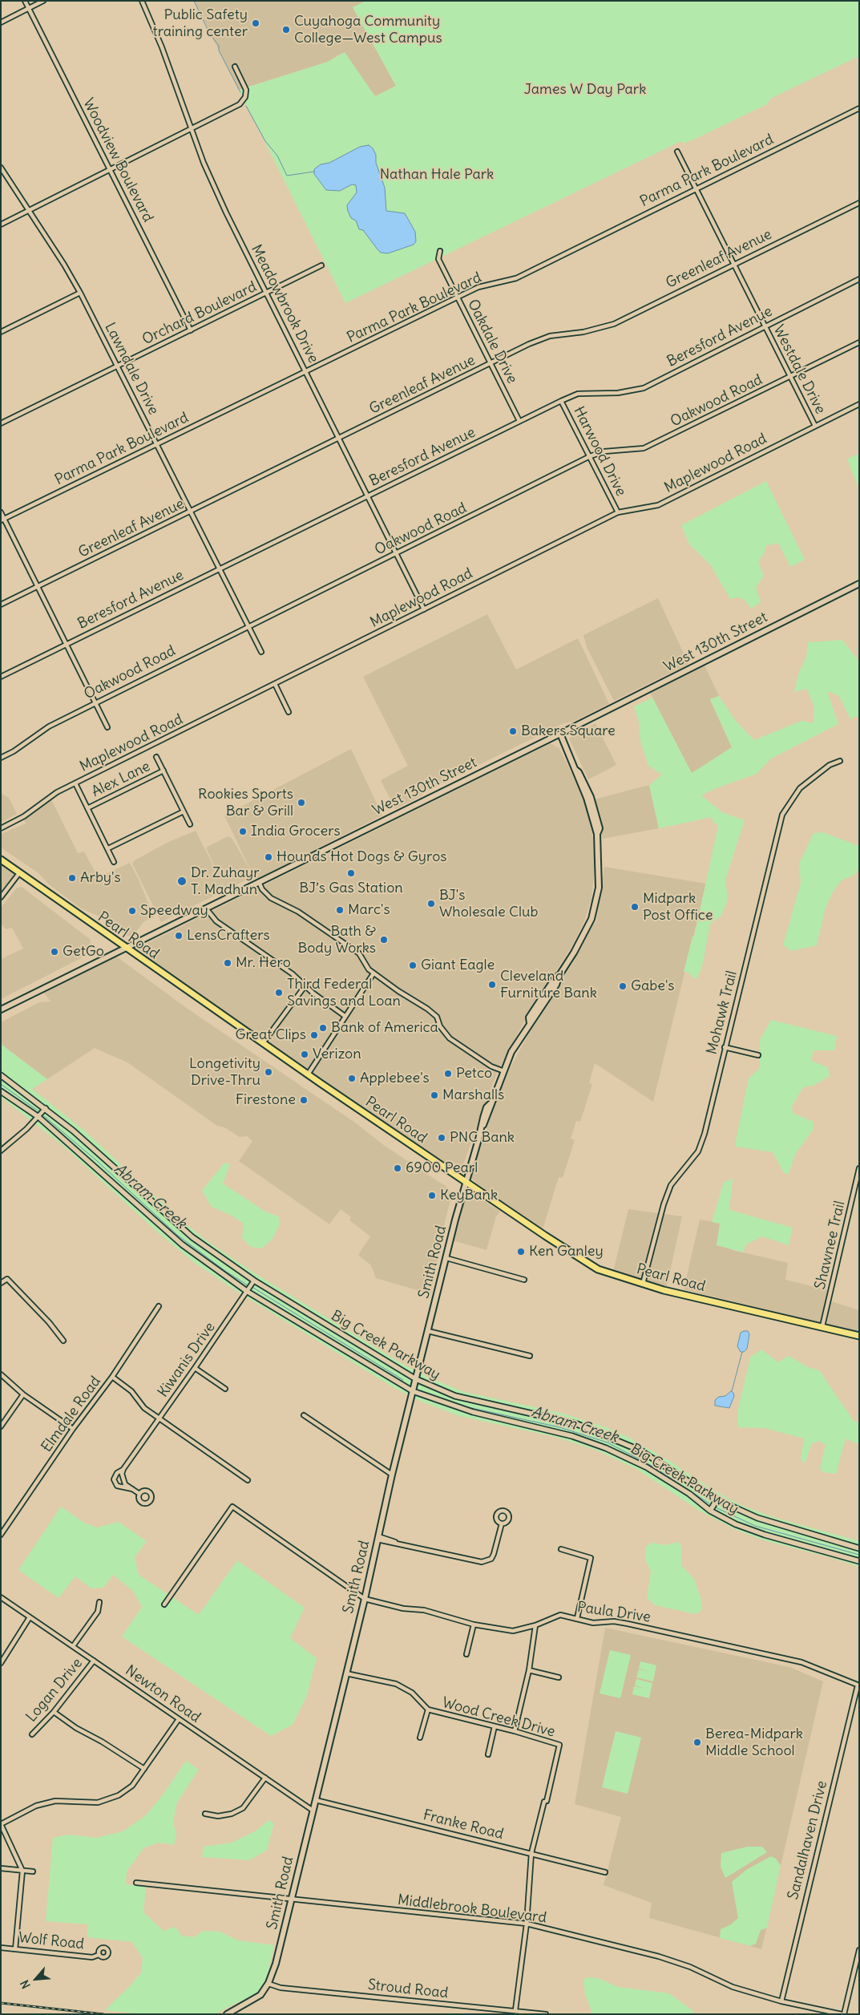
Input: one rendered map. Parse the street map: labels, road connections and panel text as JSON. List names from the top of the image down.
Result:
{
  "streets": {
    "main road": ["West 130th Street", "Pearl Road", "Smith Road"],
    "street": [
      "Woodview Boulevard",
      "Parma Park Boulevard",
      "Greenleaf Avenue",
      "Meadowbrook Drive",
      "Orchard Boulevard",
      "Beresford Avenue",
      "Oakdale Drive",
      "Lawndale Drive",
      "Westdale Drive",
      "Oakwood Road",
      "Harwood Drive",
      "Maplewood Road",
      "Alex Lane",
      "Mohawk Trail",
      "Shawnee Trail",
      "Big Creek Parkway",
      "Kiwanis Drive",
      "Elmdale Road",
      "Paula Drive",
      "Logan Drive",
      "Newton Road",
      "Wood Creek Drive",
      "Franke Road",
      "Sandalhaven Drive",
      "Middlebrook Boulevard",
      "Wolf Road",
      "Stroud Road"
    ]
  },
  "crossings": [
    ["Woodview Boulevard", "Orchard Boulevard"],
    ["Parma Park Boulevard", "Meadowbrook Drive"],
    ["Parma Park Boulevard", "Oakdale Drive"],
    ["Parma Park Boulevard", "Lawndale Drive"],
    ["Parma Park Boulevard", "Westdale Drive"],
    ["Greenleaf Avenue", "Meadowbrook Drive"],
    ["Greenleaf Avenue", "Oakdale Drive"],
    ["Greenleaf Avenue", "Lawndale Drive"],
    ["Greenleaf Avenue", "Westdale Drive"],
    ["Meadowbrook Drive", "Orchard Boulevard"],
    ["Meadowbrook Drive", "Beresford Avenue"],
    ["Meadowbrook Drive", "Oakwood Road"],
    ["Meadowbrook Drive", "Maplewood Road"],
    ["Orchard Boulevard", "Lawndale Drive"],
    ["Beresford Avenue", "Oakdale Drive"],
    ["Beresford Avenue", "Lawndale Drive"],
    ["Beresford Avenue", "Westdale Drive"],
    ["Beresford Avenue", "Harwood Drive"],
    ["Lawndale Drive", "Oakwood Road"],
    ["Westdale Drive", "Oakwood Road"],
    ["Westdale Drive", "Maplewood Road"],
    ["Oakwood Road", "Harwood Drive"],
    ["Harwood Drive", "Maplewood Road"],
    ["West 130th Street", "Pearl Road"],
    ["West 130th Street", "Smith Road"],
    ["Pearl Road", "Mohawk Trail"],
    ["Pearl Road", "Shawnee Trail"],
    ["Pearl Road", "Smith Road"],
    ["Smith Road", "Big Creek Parkway"],
    ["Smith Road", "Paula Drive"],
    ["Smith Road", "Newton Road"],
    ["Smith Road", "Wood Creek Drive"],
    ["Smith Road", "Franke Road"],
    ["Smith Road", "Middlebrook Boulevard"],
    ["Smith Road", "Stroud Road"],
    ["Big Creek Parkway", "Kiwanis Drive"],
    ["Paula Drive", "Sandalhaven Drive"],
    ["Logan Drive", "Newton Road"],
    ["Wood Creek Drive", "Franke Road"],
    ["Sandalhaven Drive", "Middlebrook Boulevard"]
  ],
  "water": ["Abram Creek"],
  "parks": ["James W Day Park", "Nathan Hale Park"],
  "places": [
    "Public Safety training center",
    "Cuyahoga Community College—West Campus",
    "Bakers Square",
    "Rookies Sports Bar & Grill",
    "India Grocers",
    "Hounds Hot Dogs & Gyros",
    "BJ’s Gas Station",
    "Arby's",
    "Dr. Zuhayr T. Madhun",
    "BJ's Wholesale Club",
    "Midpark Post Office",
    "Marc's",
    "Speedway",
    "LensCrafters",
    "Bath & Body Works",
    "GetGo",
    "Mr. Hero",
    "Giant Eagle",
    "Cleveland Furniture Bank",
    "Gabe's",
    "Third Federal Savings and Loan",
    "Bank of America",
    "Great Clips",
    "Verizon",
    "Longetivity Drive-Thru",
    "Petco",
    "Applebee's",
    "Marshalls",
    "Firestone",
    "PNC Bank",
    "6900 Pearl",
    "KeyBank",
    "Ken Ganley",
    "Berea-Midpark Middle School"
  ],
  "north": "bottom left"
}
